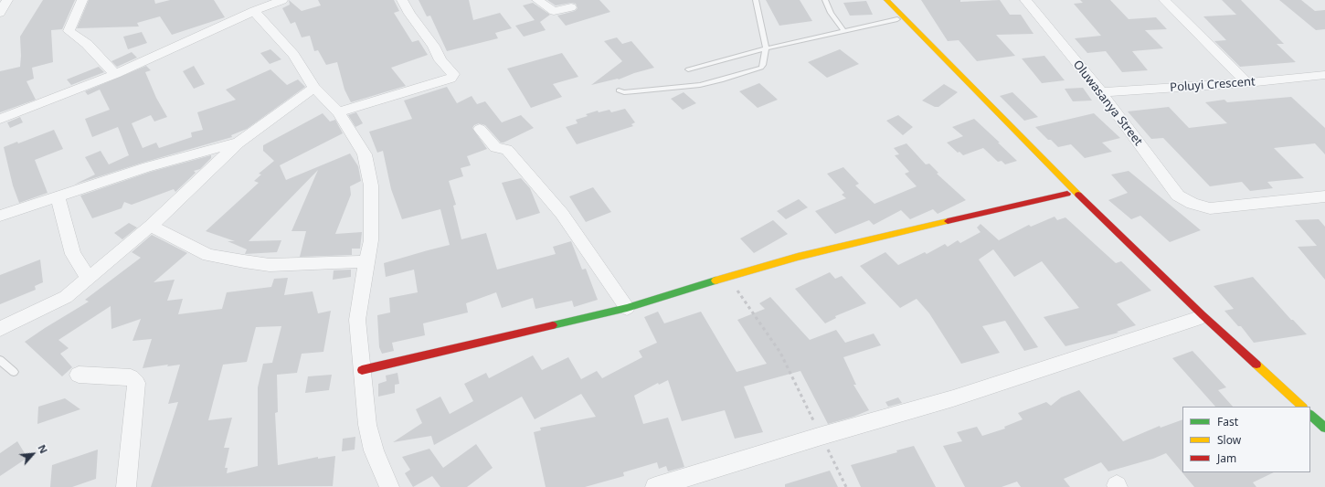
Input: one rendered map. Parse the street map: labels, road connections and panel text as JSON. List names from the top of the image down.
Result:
{
  "streets": {
    "street": ["Poluyi Crescent", "Oluwasanya Street"]
  },
  "crossings": [
    ["Poluyi Crescent", "Oluwasanya Street"]
  ],
  "legend": ["Fast", "Slow", "Jam"],
  "north": "top right"
}
